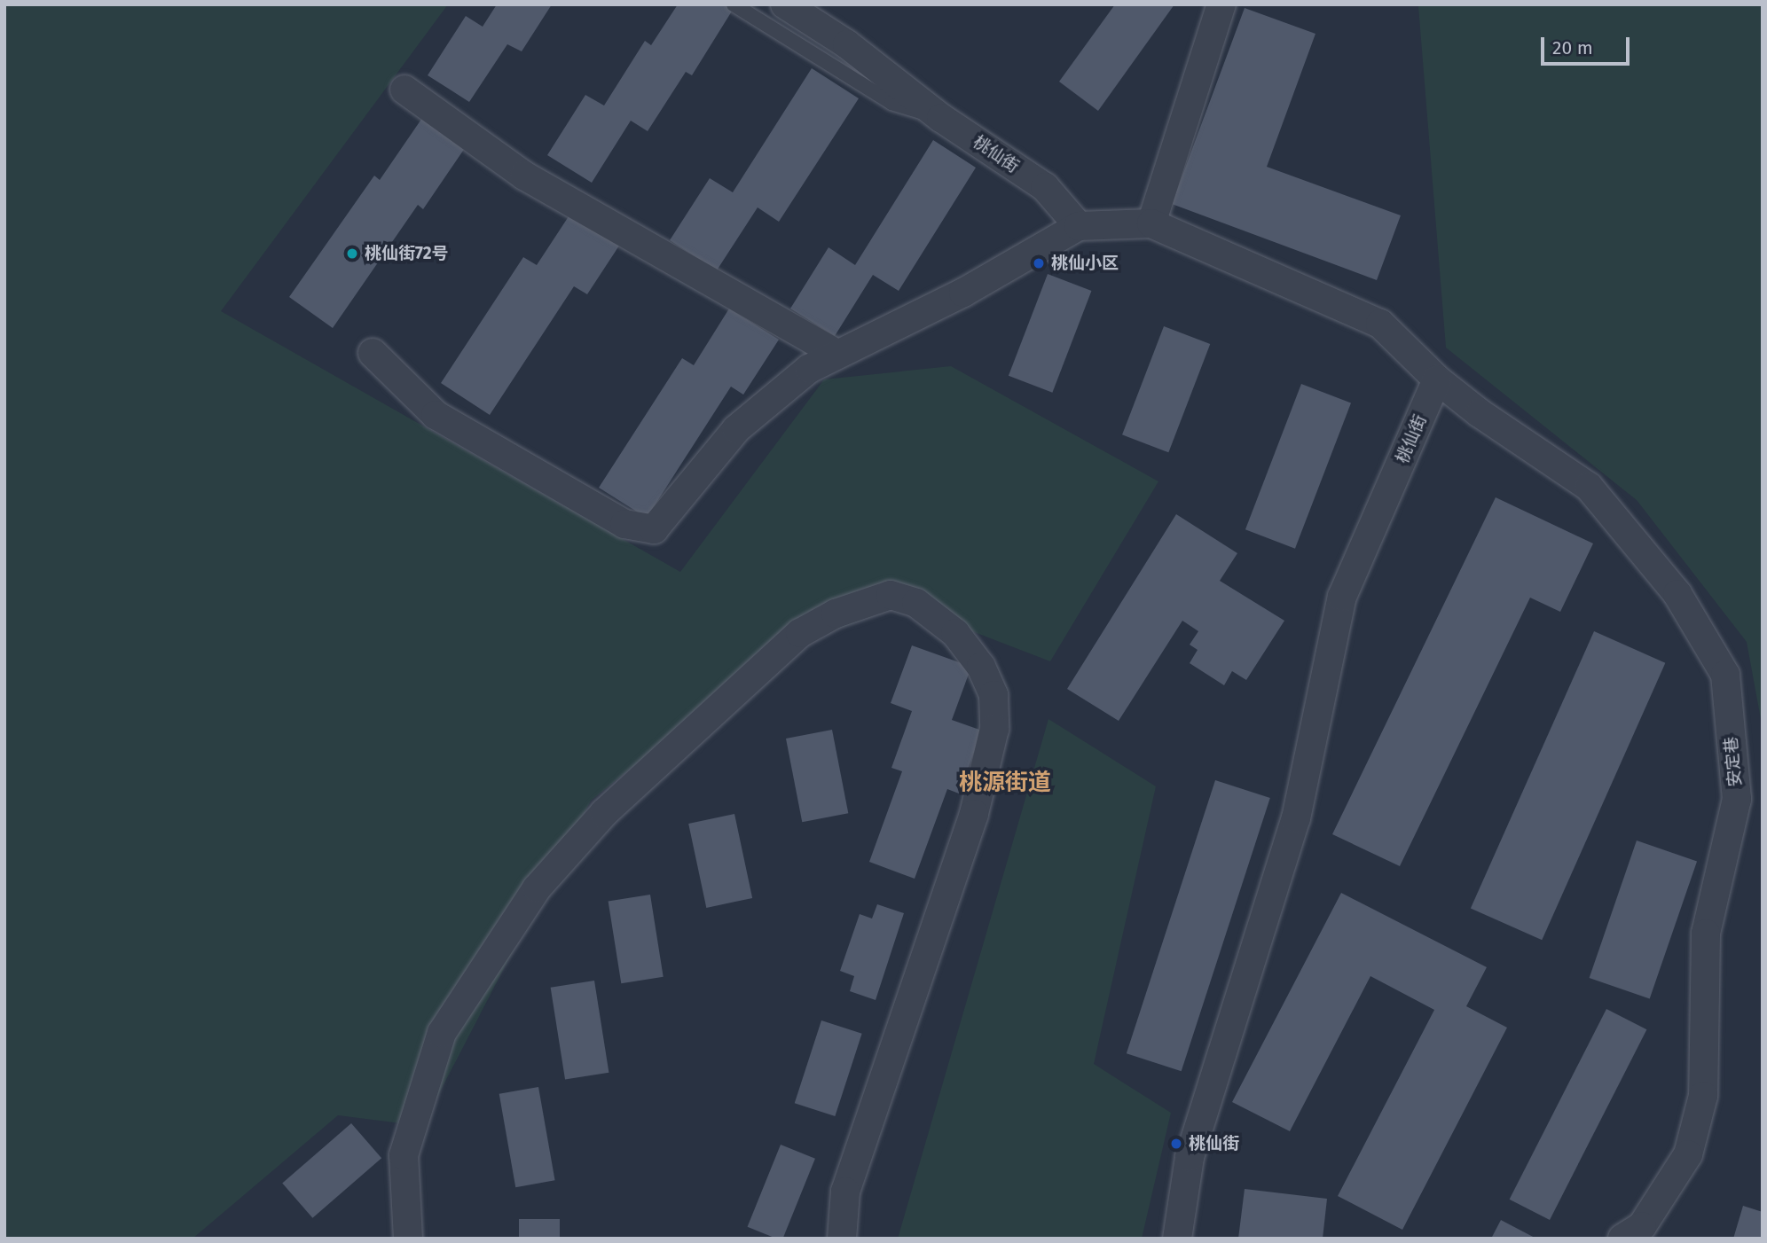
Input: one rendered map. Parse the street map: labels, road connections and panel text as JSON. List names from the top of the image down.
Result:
{
  "streets": {
    "street": ["桃仙街", "安定巷"]
  },
  "crossings": [
    ["桃仙街", "安定巷"]
  ],
  "districts": ["桃源街道"],
  "places": ["桃仙街72号", "桃仙小区", "桃仙街"],
  "scale_bar": "20 m"
}
